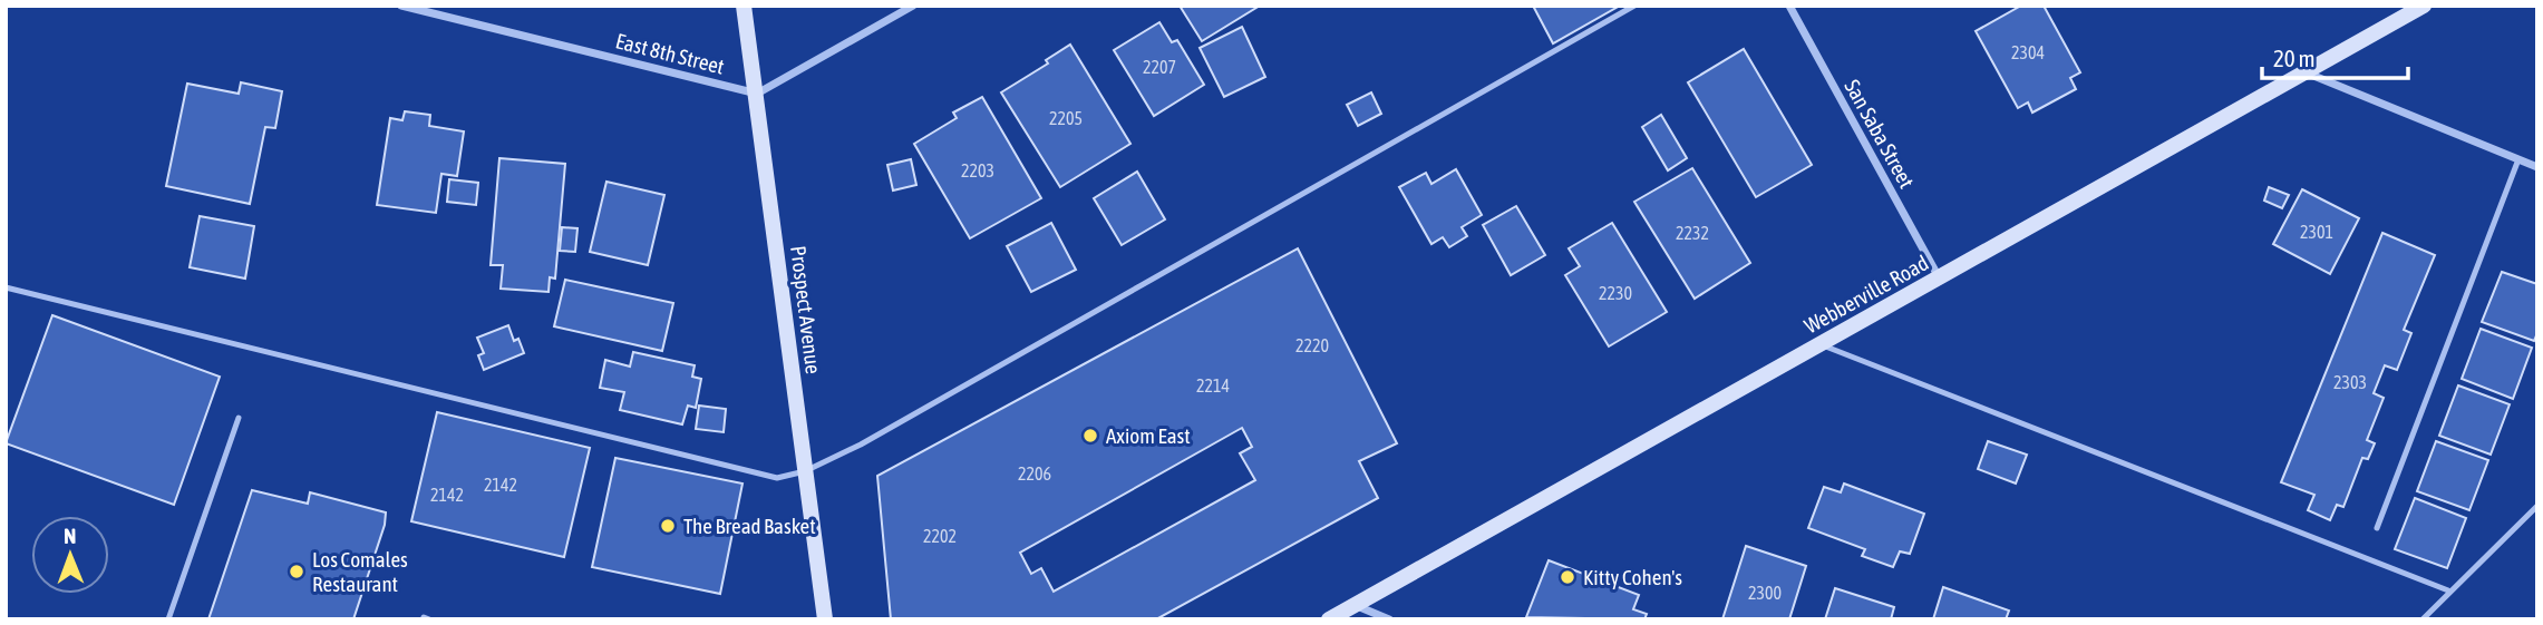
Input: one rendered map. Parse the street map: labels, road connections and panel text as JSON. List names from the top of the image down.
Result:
{
  "streets": {
    "street": [
      "East 8th Street",
      "San Saba Street",
      "Webberville Road",
      "Prospect Avenue"
    ]
  },
  "crossings": [
    ["East 8th Street", "Prospect Avenue"],
    ["San Saba Street", "Webberville Road"]
  ],
  "places": [
    "Axiom East",
    "The Bread Basket",
    "Los Comales Restaurant",
    "Kitty Cohen's"
  ],
  "house_numbers": [
    "2304",
    "2207",
    "2205",
    "2203",
    "2301",
    "2232",
    "2230",
    "2220",
    "2303",
    "2214",
    "2206",
    "2142",
    "2142",
    "2202",
    "2300"
  ],
  "scale_bar": "20 m",
  "north": "top"
}
